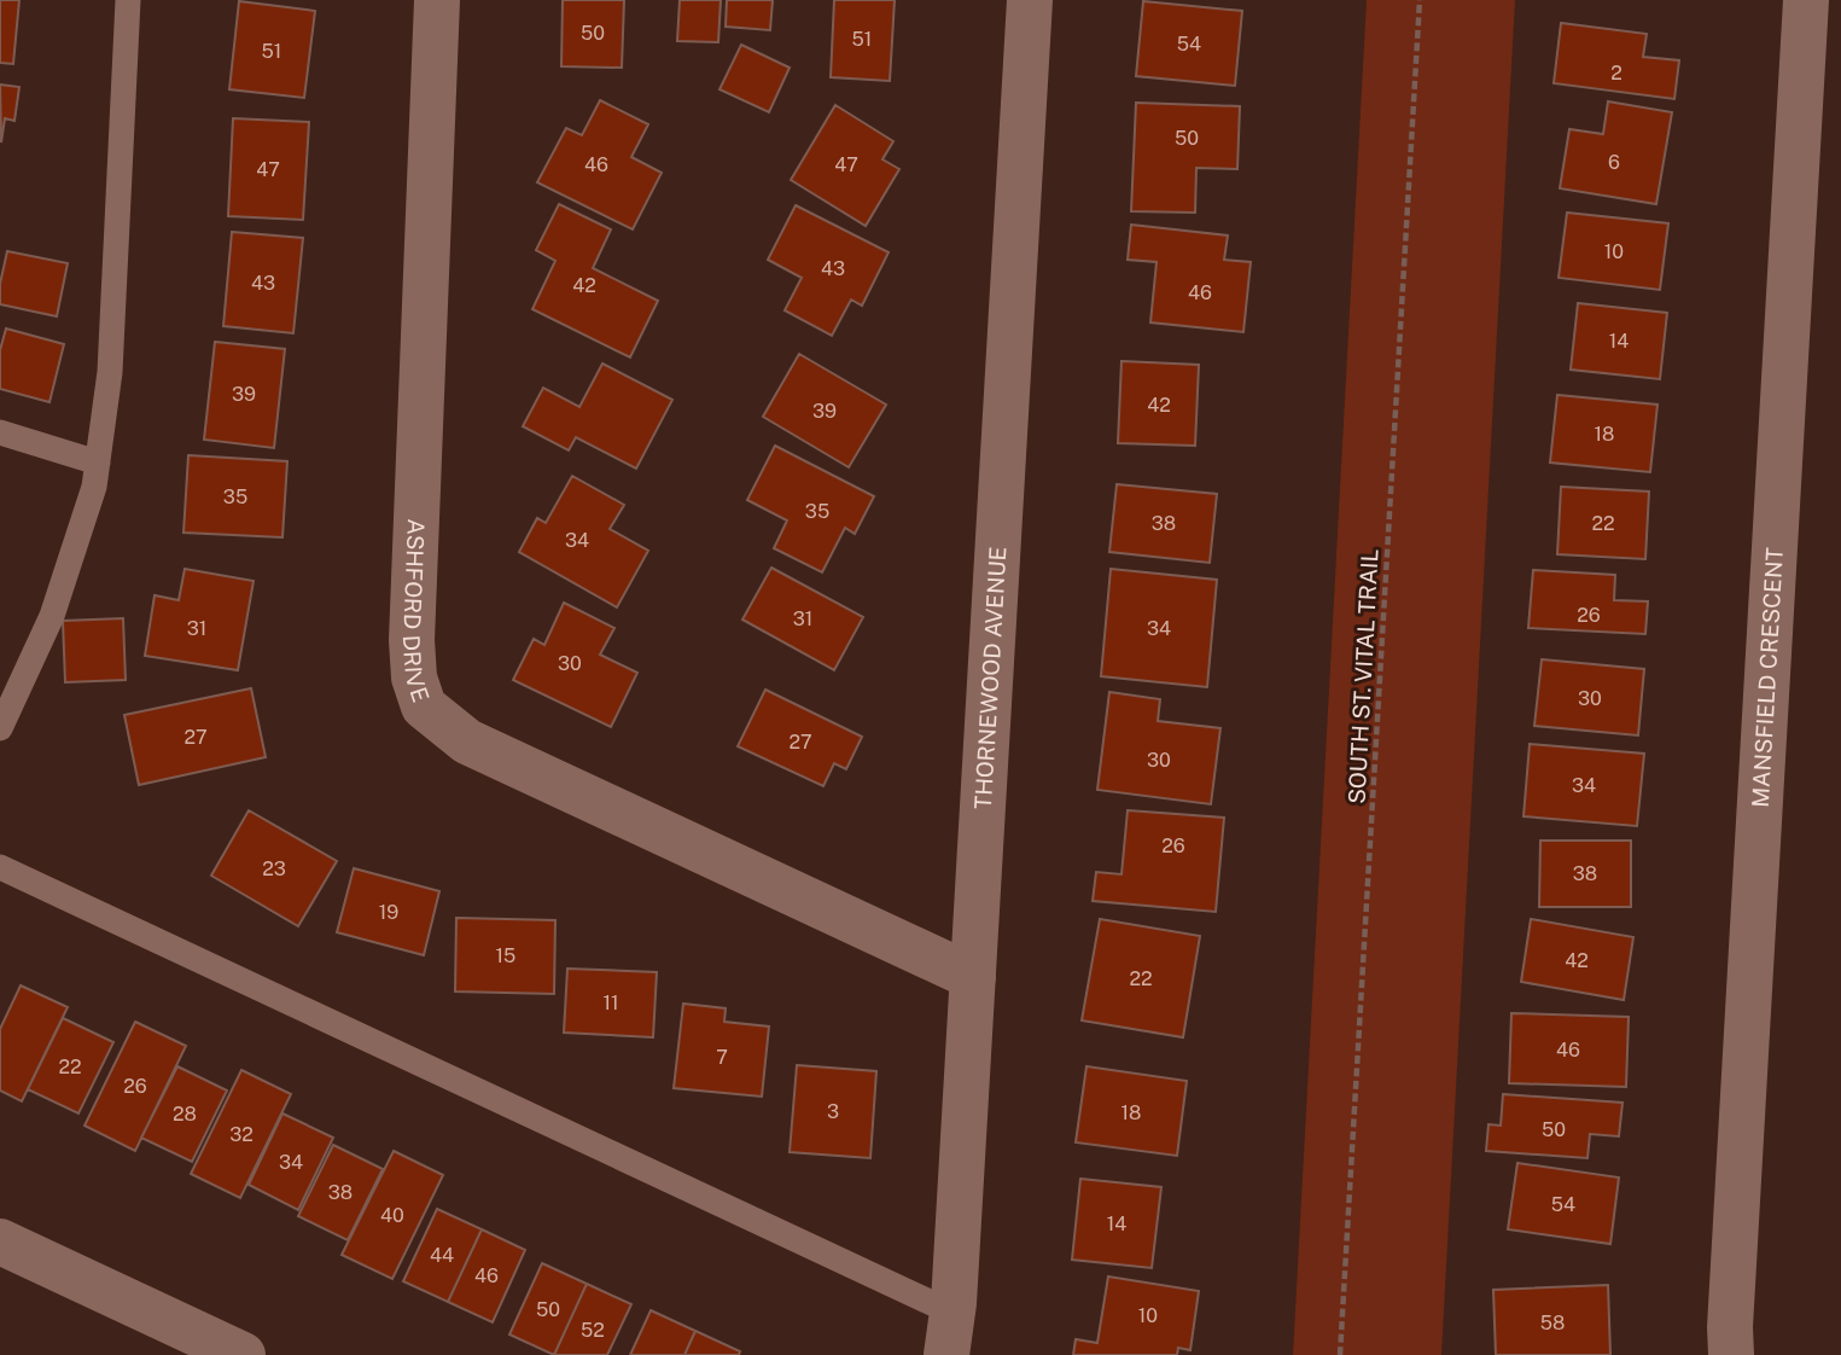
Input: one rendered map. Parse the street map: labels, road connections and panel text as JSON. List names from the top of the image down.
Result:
{
  "streets": {
    "street": ["ASHFORD DRIVE", "THORNEWOOD AVENUE", "MANSFIELD CRESCENT"],
    "path": ["SOUTH ST. VITAL TRAIL"]
  },
  "crossings": [
    ["ASHFORD DRIVE", "THORNEWOOD AVENUE"]
  ],
  "house_numbers": [
    "50",
    "51",
    "54",
    "51",
    "2",
    "50",
    "6",
    "46",
    "47",
    "47",
    "10",
    "43",
    "43",
    "42",
    "46",
    "14",
    "39",
    "42",
    "39",
    "18",
    "35",
    "35",
    "38",
    "22",
    "34",
    "26",
    "31",
    "31",
    "34",
    "30",
    "30",
    "27",
    "27",
    "30",
    "34",
    "26",
    "23",
    "38",
    "19",
    "15",
    "42",
    "22",
    "11",
    "46",
    "7",
    "22",
    "26",
    "3",
    "18",
    "28",
    "50",
    "32",
    "34",
    "38",
    "54",
    "40",
    "14",
    "44",
    "46",
    "50",
    "10",
    "58",
    "52"
  ]
}
